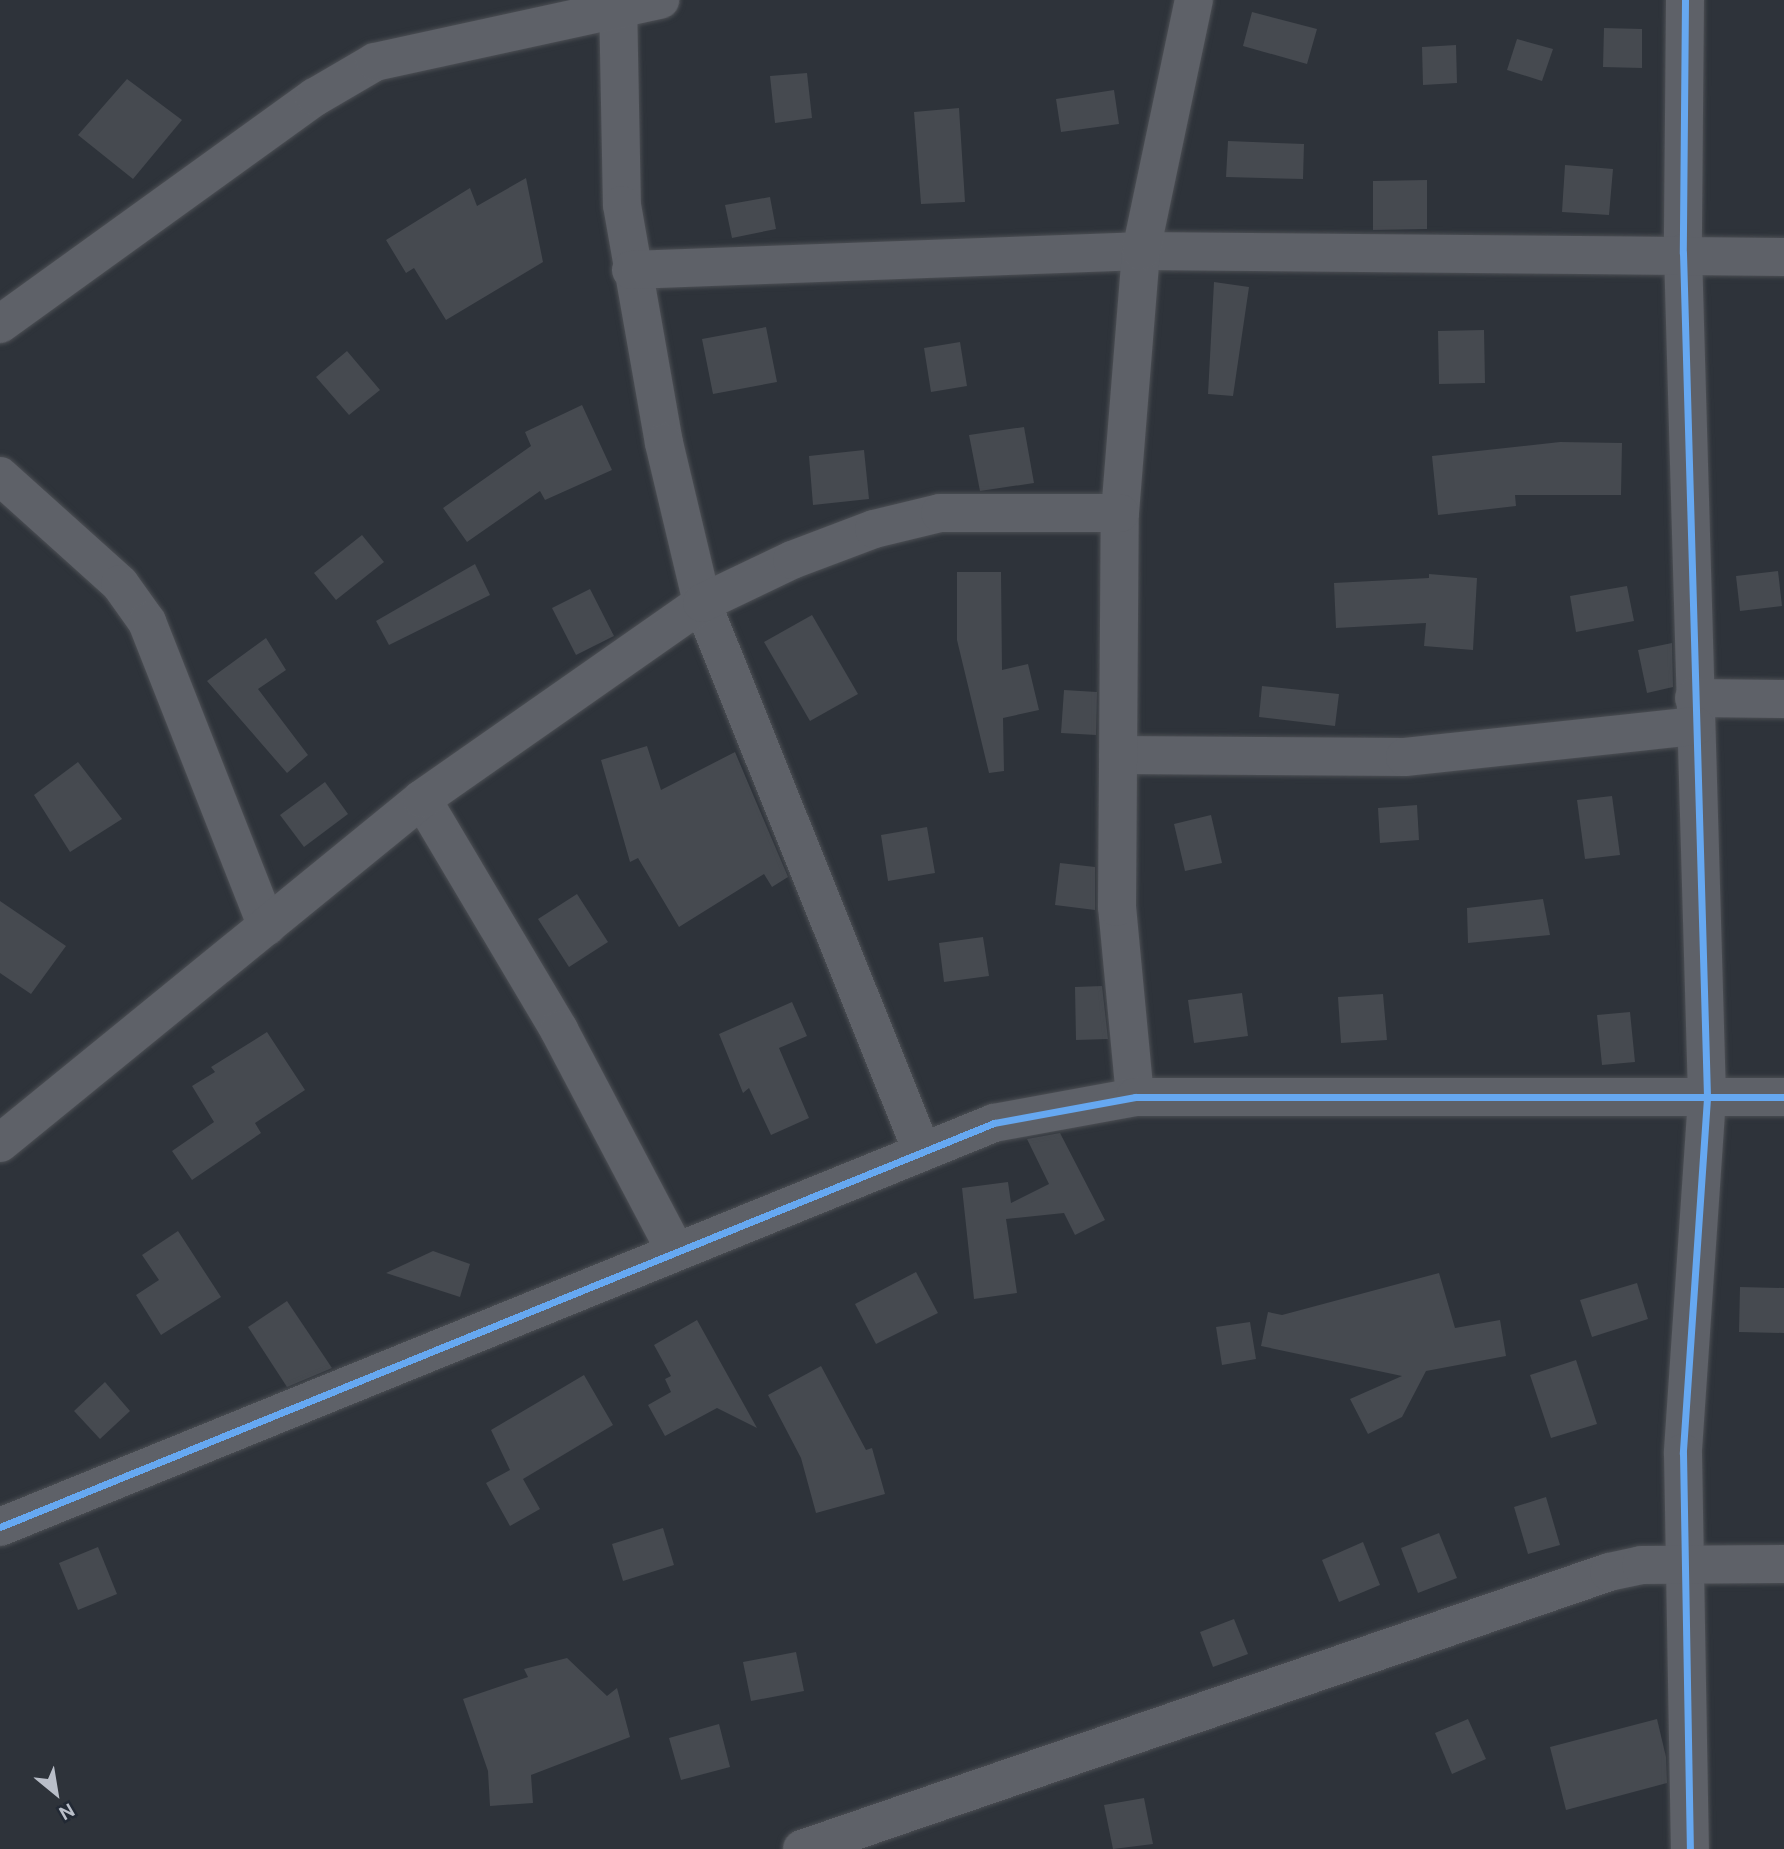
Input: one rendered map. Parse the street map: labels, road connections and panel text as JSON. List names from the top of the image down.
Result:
{
  "north": "bottom right"
}
